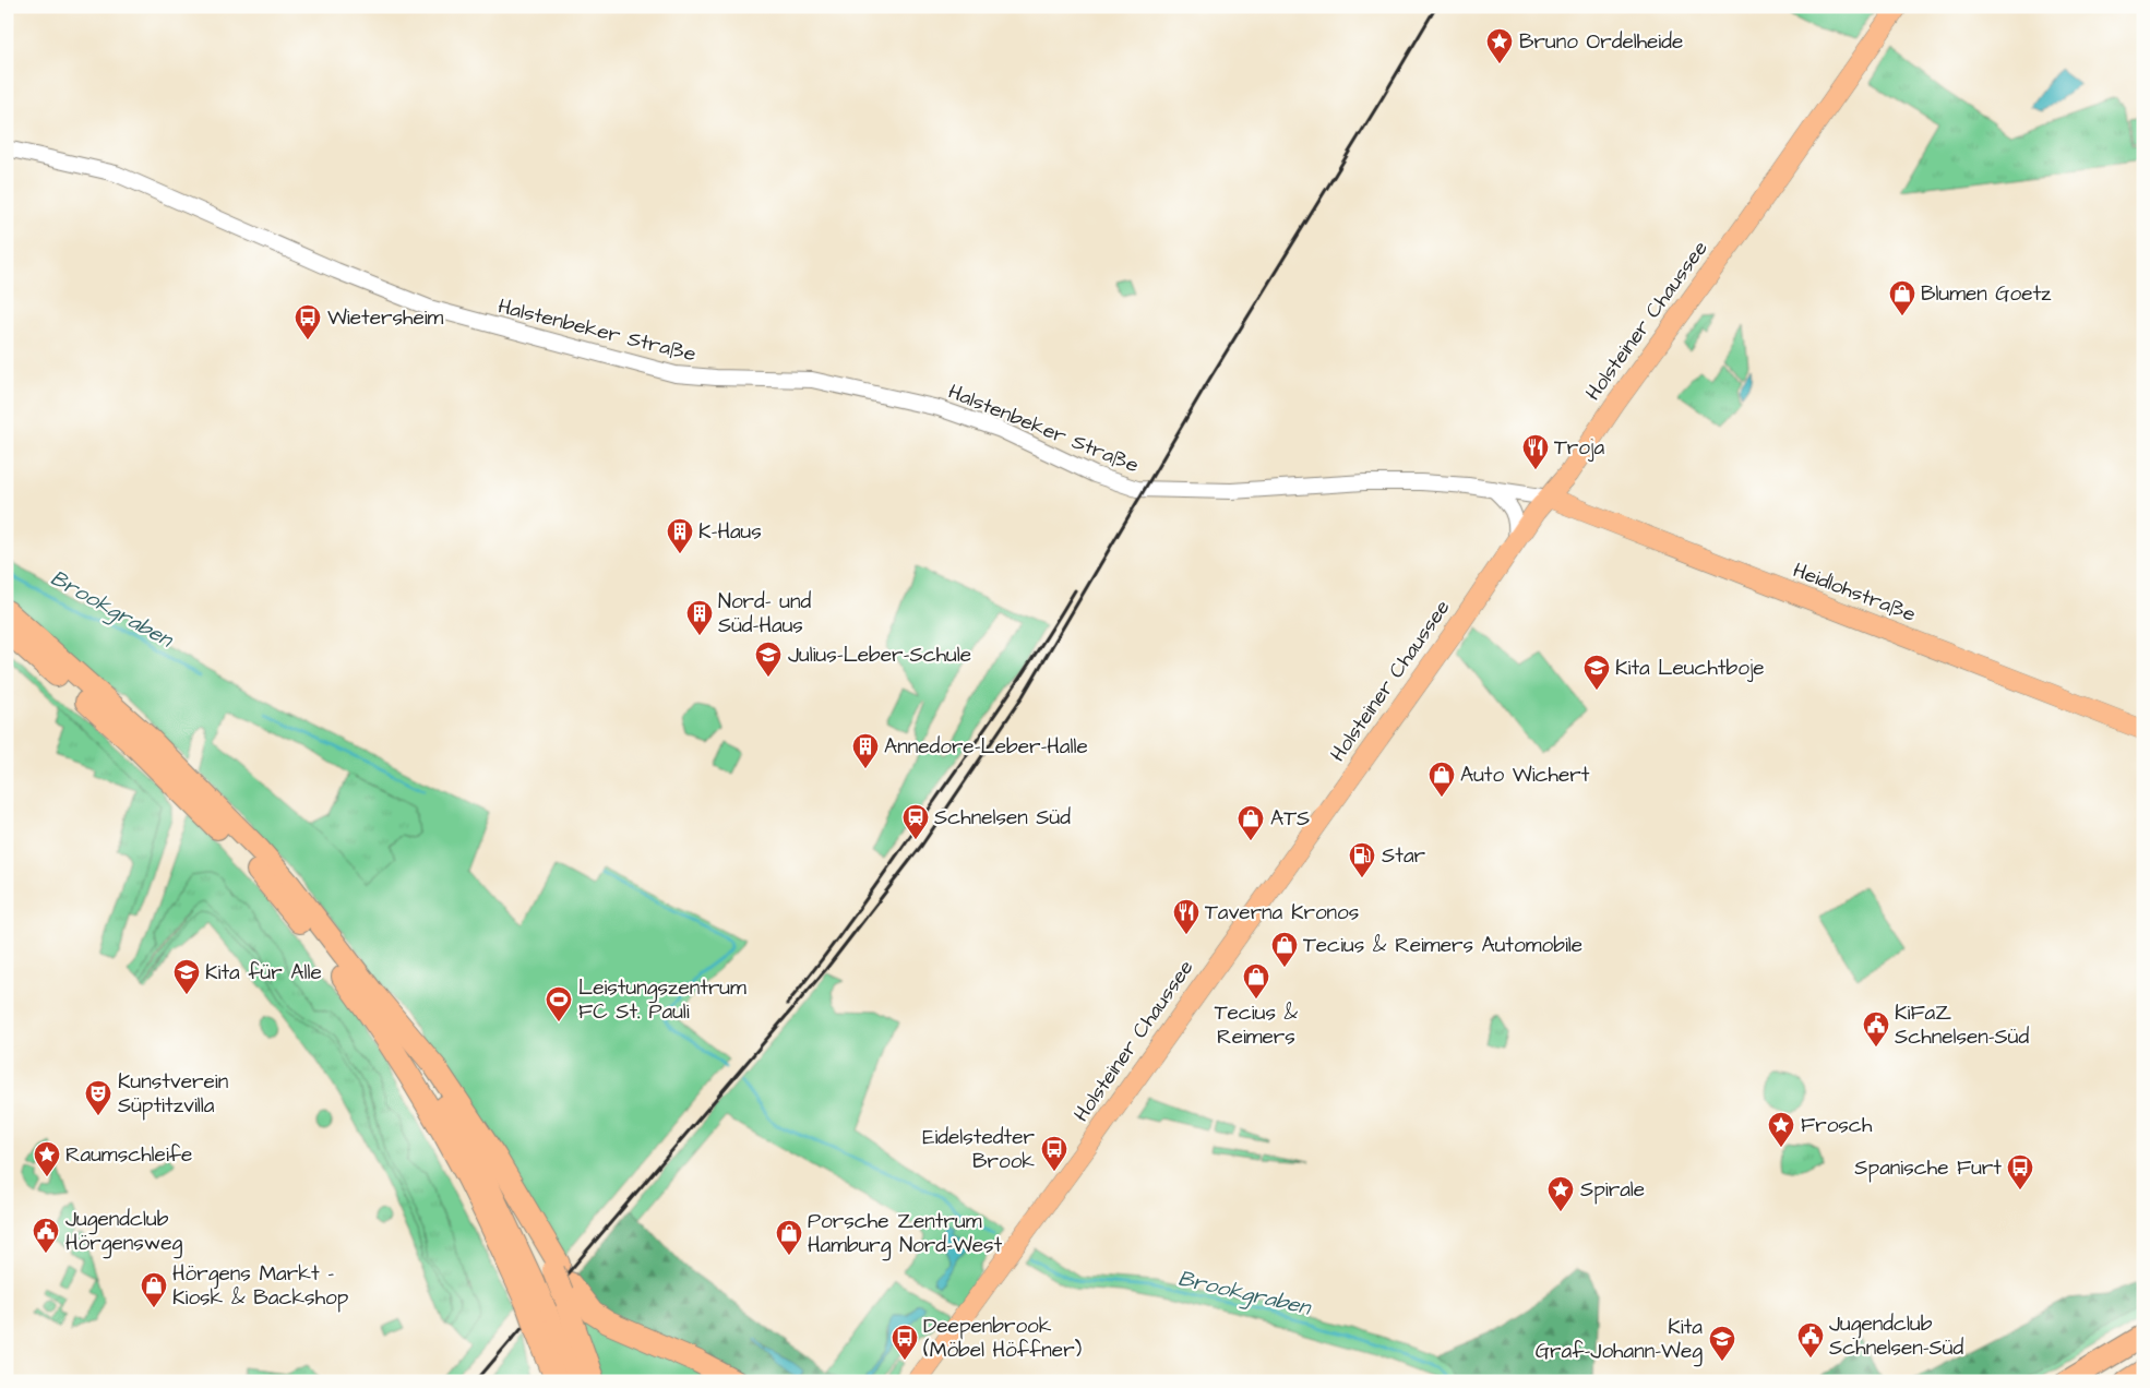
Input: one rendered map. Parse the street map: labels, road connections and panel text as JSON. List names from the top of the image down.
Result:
{
  "streets": {
    "main road": ["Holsteiner Chaussee", "Heidlohstraße"],
    "street": ["Halstenbeker Straße"]
  },
  "crossings": [
    ["Holsteiner Chaussee", "Halstenbeker Straße"],
    ["Holsteiner Chaussee", "Heidlohstraße"],
    ["Halstenbeker Straße", "Heidlohstraße"]
  ],
  "water": ["Brookgraben"],
  "places": {
    "place": [
      "Bruno Ordelheide",
      "Frosch",
      "Raumschleife",
      "Spirale"
    ],
    "shop": [
      "Blumen Goetz",
      "Auto Wichert",
      "ATS",
      "Tecius & Reimers Automobile",
      "Tecius & Reimers",
      "Porsche Zentrum Hamburg Nord-West",
      "Hörgens Markt - Kiosk & Backshop"
    ],
    "bus stop": [
      "Wietersheim",
      "Eidelstedter Brook",
      "Spanische Furt",
      "Deepenbrook (Möbel Höffner)"
    ],
    "restaurant": ["Troja", "Taverna Kronos"],
    "building": ["K-Haus", "Nord- und Süd-Haus", "Annedore-Leber-Halle"],
    "school or university": [
      "Julius-Leber-Schule",
      "Kita Leuchtboje",
      "Kita für Alle",
      "Kita Graf-Johann-Weg"
    ],
    "station": ["Schnelsen Süd"],
    "fuel station": ["Star"],
    "sports": ["Leistungszentrum FC St. Pauli"],
    "public building": ["KiFaZ Schnelsen-Süd", "Jugendclub Hörgensweg", "Jugendclub Schnelsen-Süd"],
    "theatre": ["Kunstverein Süptitzvilla"]
  }
}
